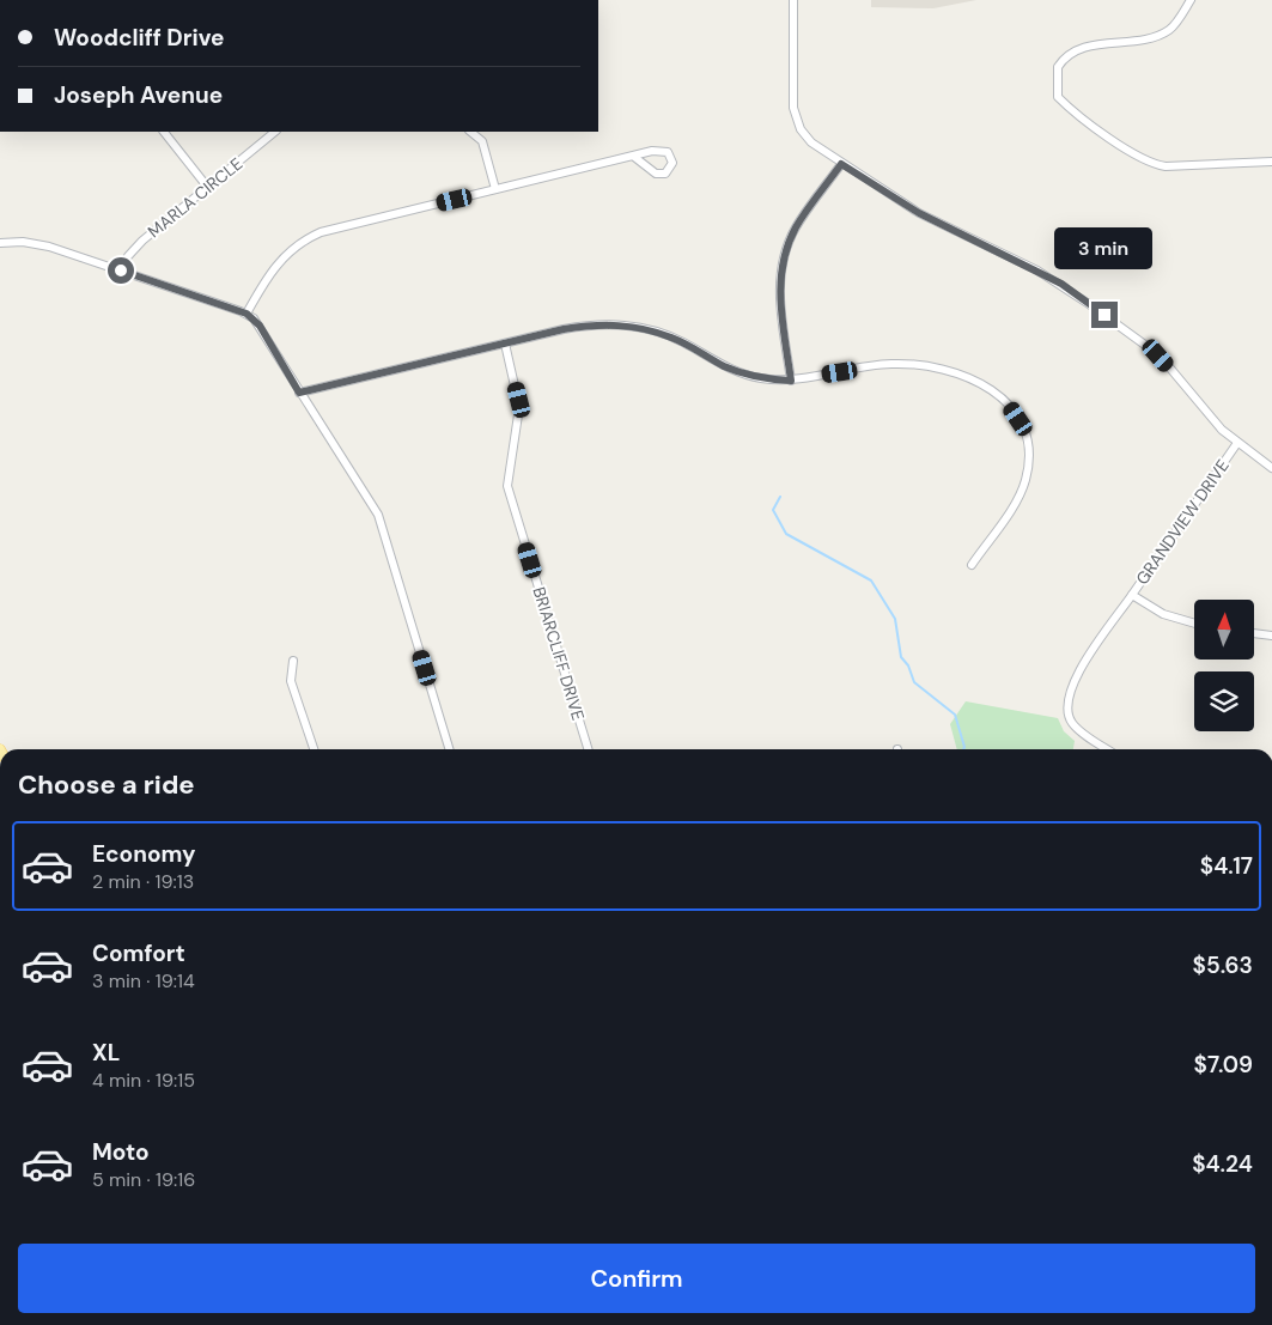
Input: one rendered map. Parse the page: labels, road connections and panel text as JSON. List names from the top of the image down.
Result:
{
  "streets": {
    "street": ["MARLA CIRCLE", "GRANDVIEW DRIVE", "BRIARCLIFF DRIVE"]
  },
  "north": "top",
  "page": {
    "banner": ["Woodcliff Drive", "Joseph Avenue"],
    "bubble": "3 min",
    "heading": "Choose a ride",
    "list": [
      {
        "name": "Economy",
        "note": "2 min · 19:13",
        "value": "$4.17"
      },
      {
        "name": "Comfort",
        "note": "3 min · 19:14",
        "value": "$5.63"
      },
      {
        "name": "XL",
        "note": "4 min · 19:15",
        "value": "$7.09"
      },
      {
        "name": "Moto",
        "note": "5 min · 19:16",
        "value": "$4.24"
      }
    ],
    "buttons": "Confirm"
  }
}
